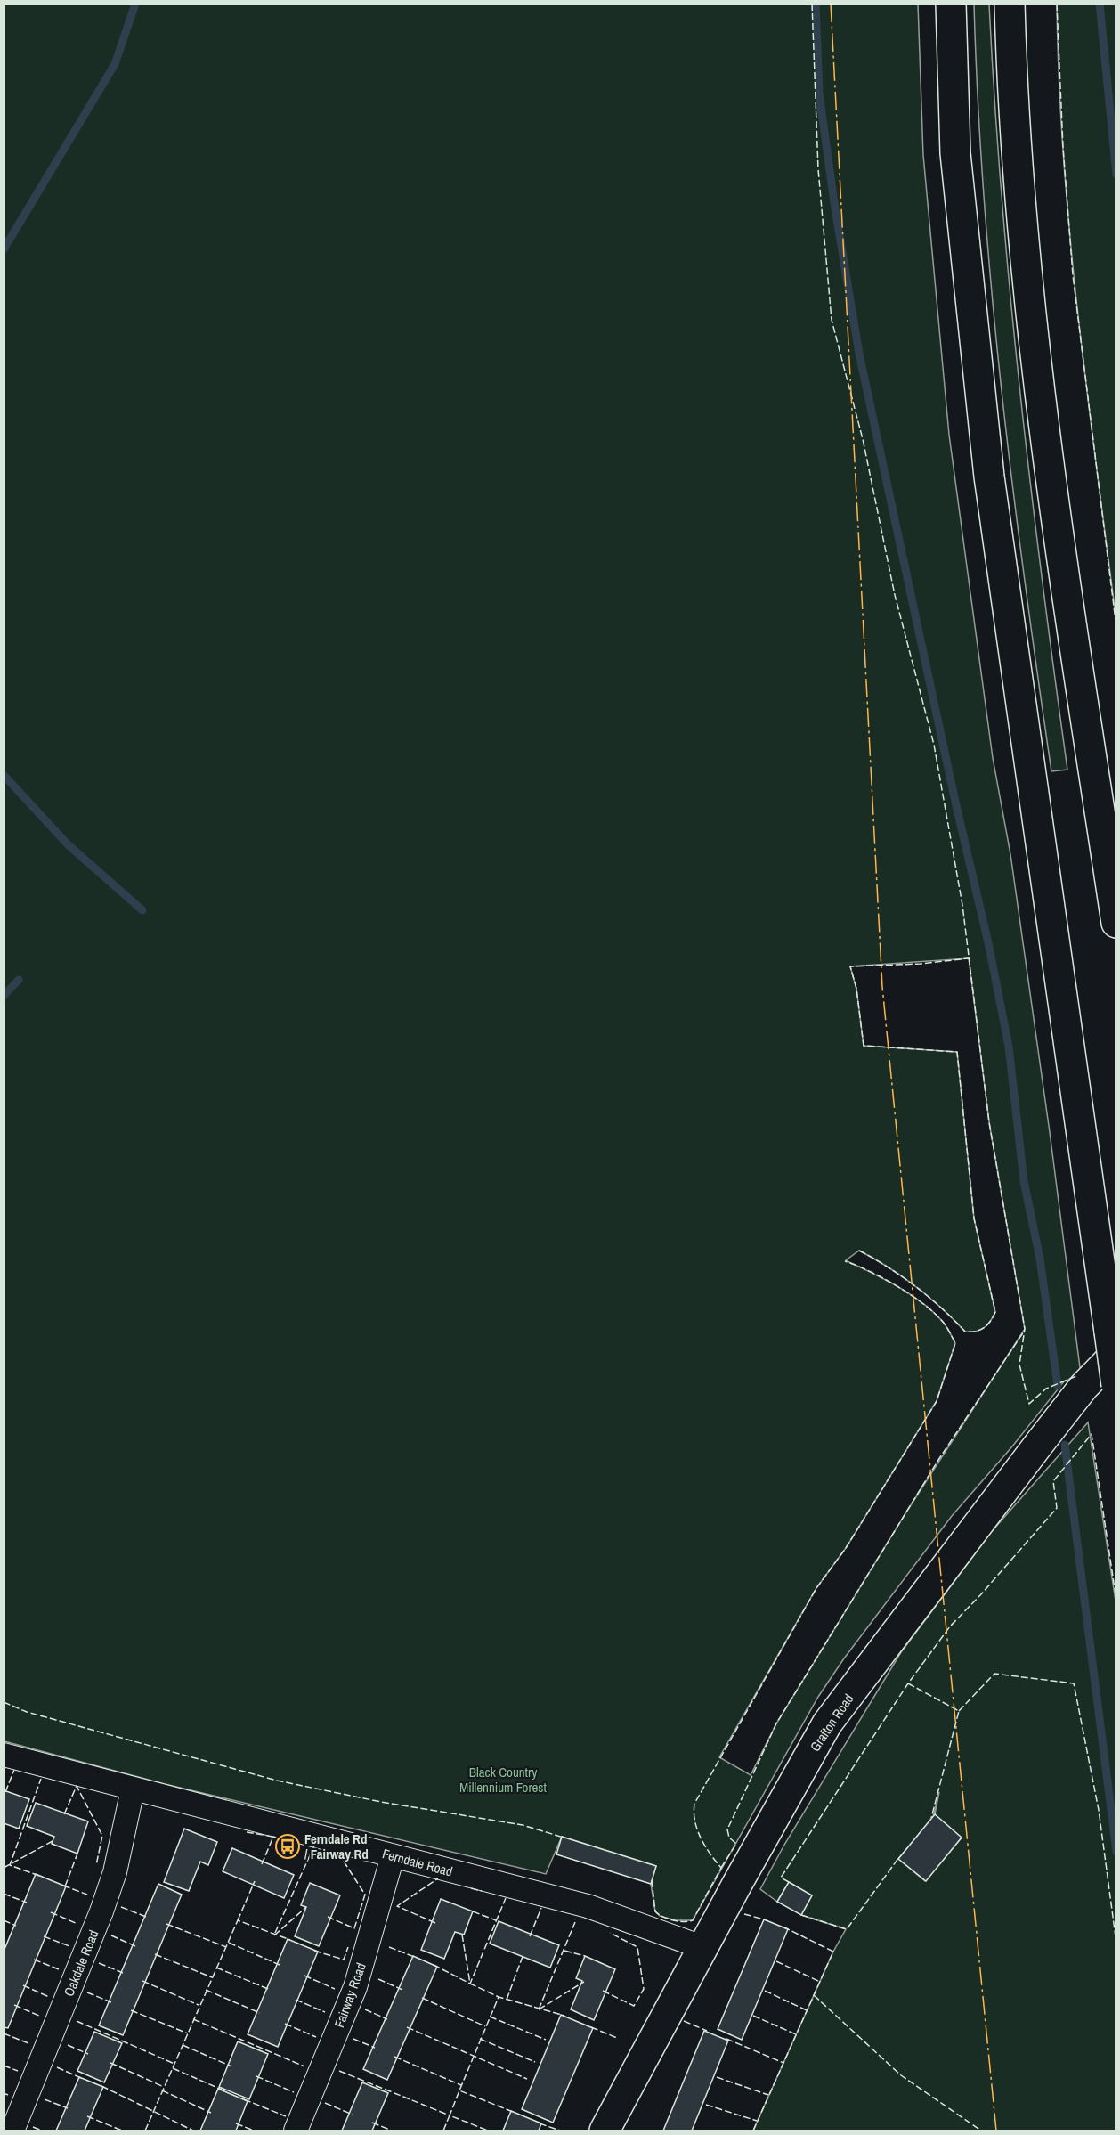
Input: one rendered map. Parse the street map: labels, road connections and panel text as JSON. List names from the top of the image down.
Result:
{
  "streets": {
    "main road": ["Grafton Road"],
    "street": ["Ferndale Road", "Oakdale Road", "Fairway Road"]
  },
  "crossings": [
    ["Grafton Road", "Ferndale Road"],
    ["Ferndale Road", "Oakdale Road"],
    ["Ferndale Road", "Fairway Road"]
  ],
  "parks": ["Black Country Millennium Forest"],
  "places": {
    "bus stop": ["Ferndale Rd / Fairway Rd"]
  }
}
